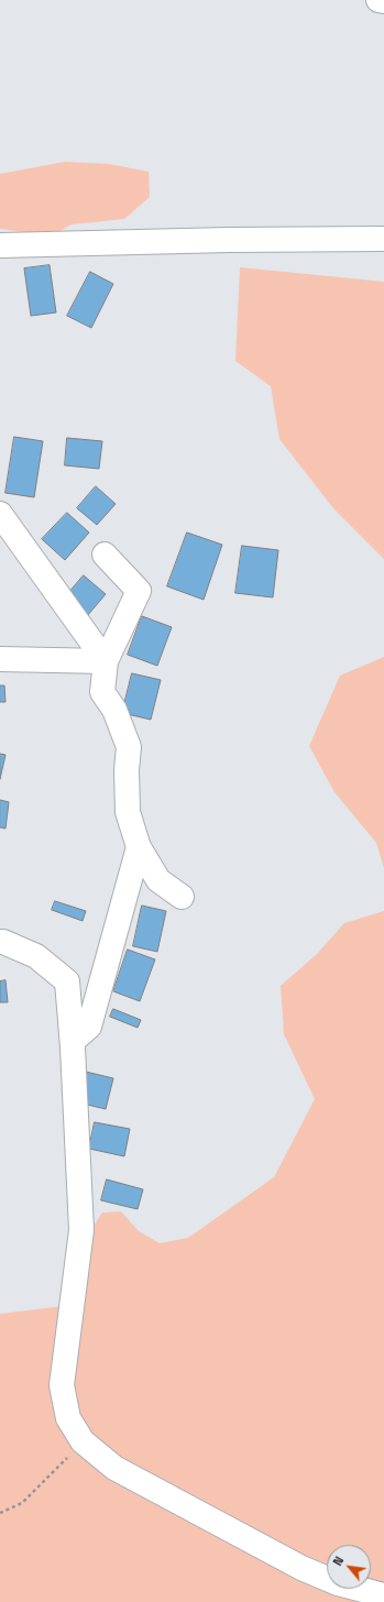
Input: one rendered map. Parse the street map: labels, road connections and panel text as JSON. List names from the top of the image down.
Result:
{
  "north": "top left"
}
